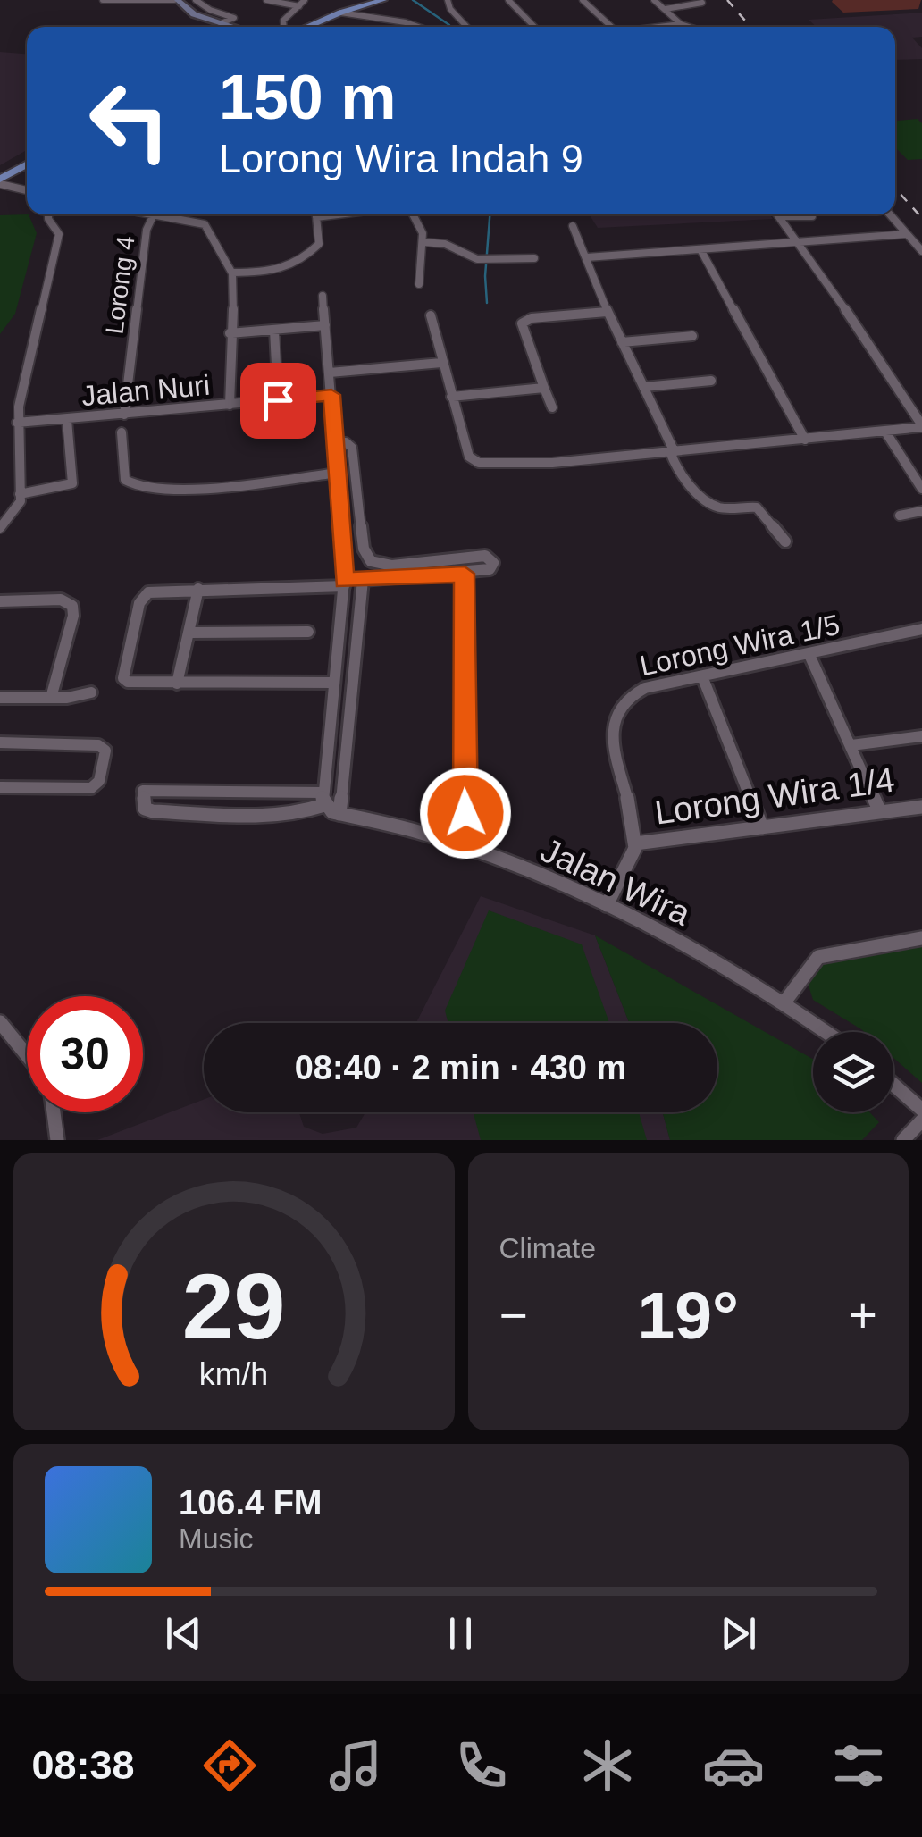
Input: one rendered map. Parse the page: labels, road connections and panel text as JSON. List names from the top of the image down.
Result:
{
  "streets": {
    "street": [
      "Lorong 4",
      "Jalan Nuri",
      "Lorong Wira 1/5",
      "Lorong Wira 1/4",
      "Jalan Wira"
    ]
  },
  "crossings": [
    ["Lorong 4", "Jalan Nuri"],
    ["Lorong Wira 1/5", "Lorong Wira 1/4"]
  ],
  "page": {
    "turn": ["150 m", "Lorong Wira Indah 9"],
    "limit": "30",
    "trip": "08:40 · 2 min · 430 m",
    "tile": "Climate",
    "heat": ["−", "19°", "+"],
    "song": ["106.4 FM", "Music"],
    "tabs": "08:38",
    "gauge": ["29", "km/h"]
  }
}
